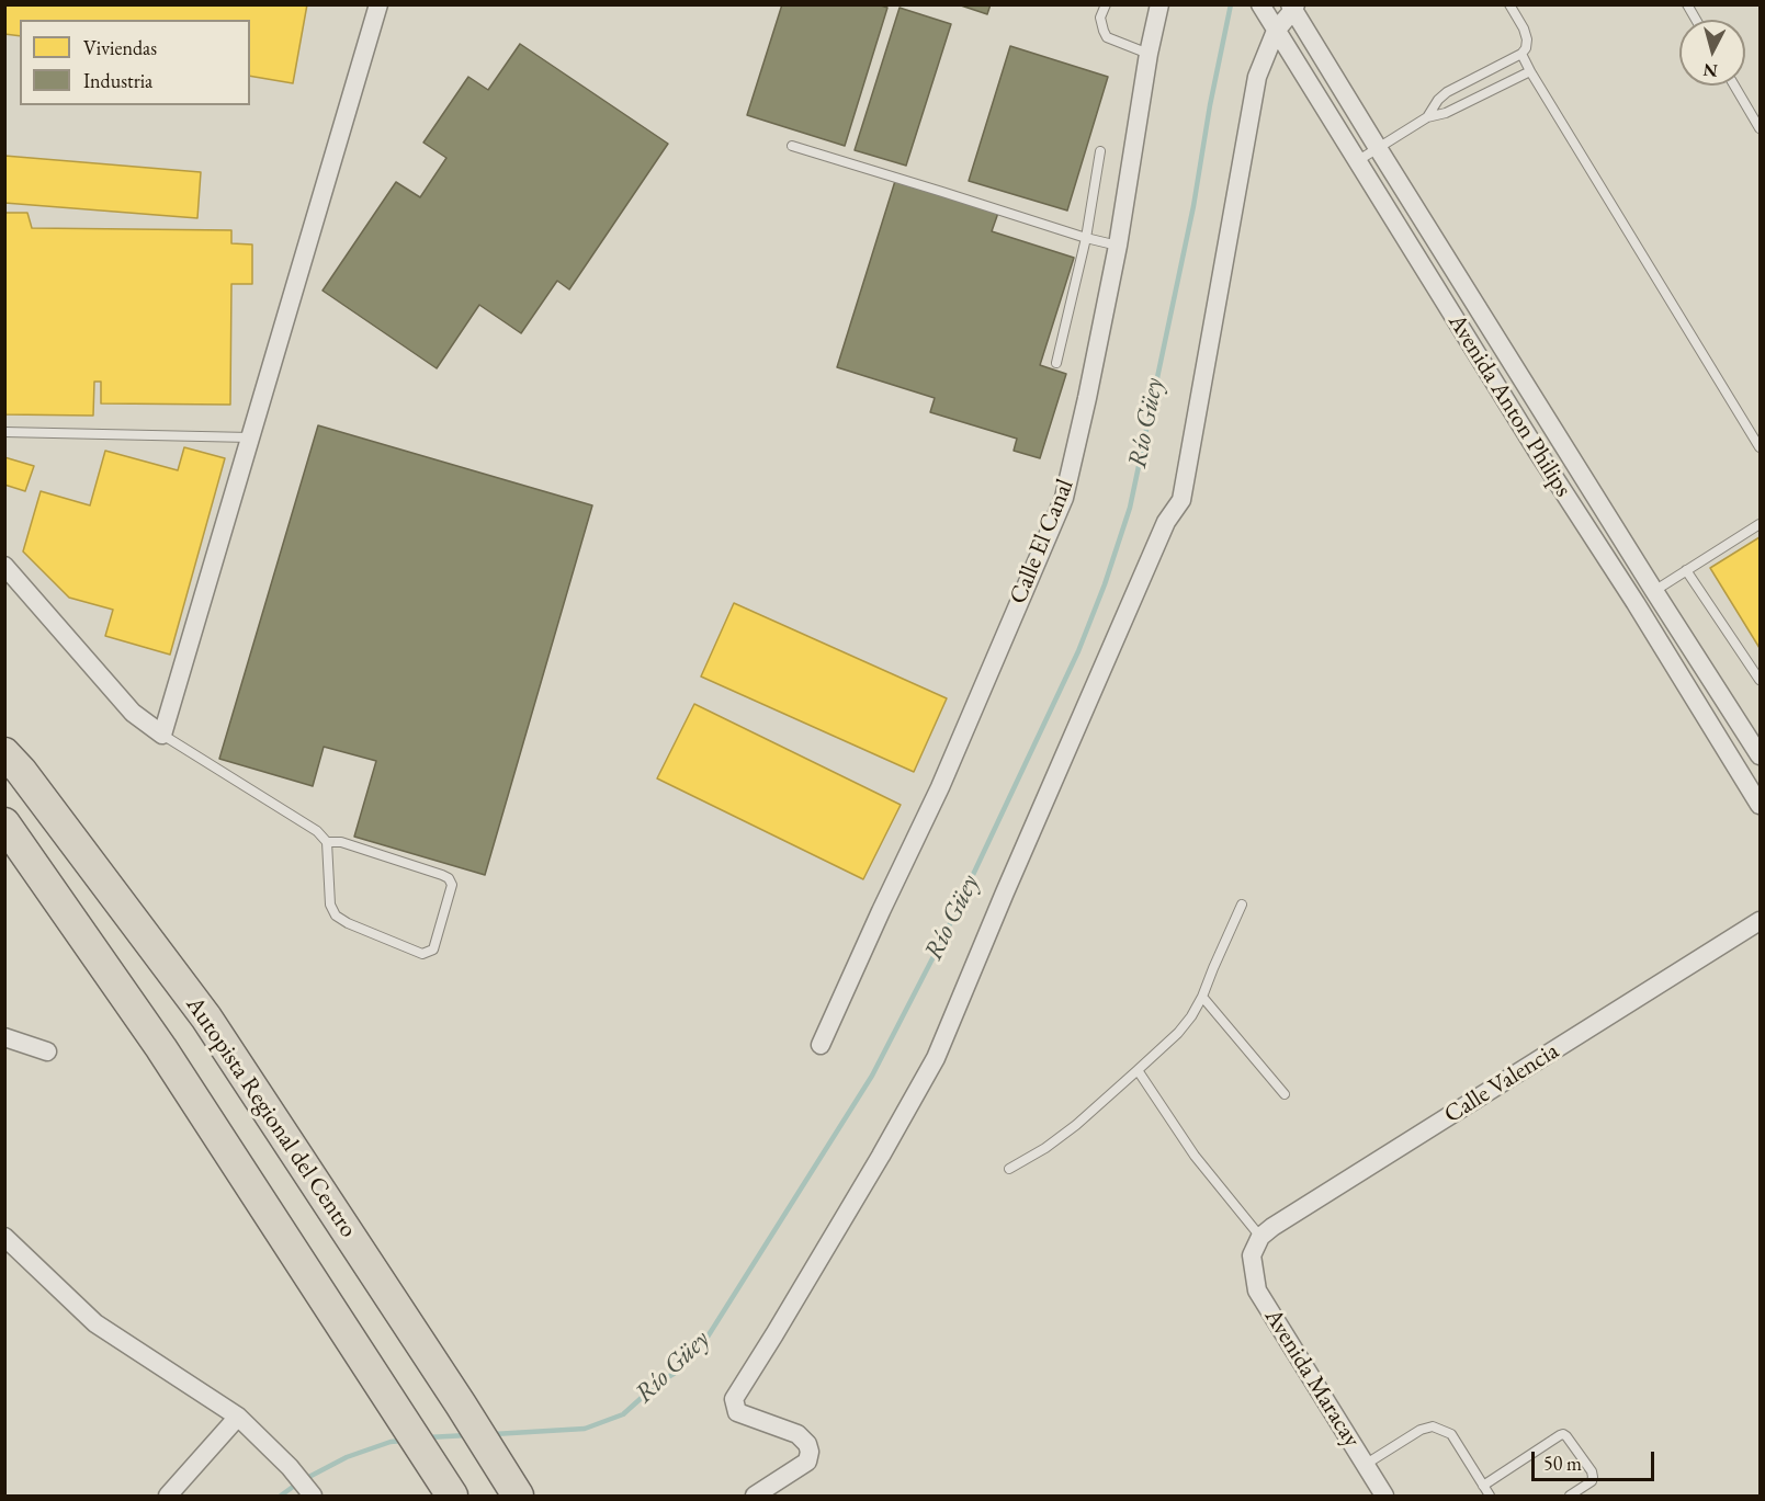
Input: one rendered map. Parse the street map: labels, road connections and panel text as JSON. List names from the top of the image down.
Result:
{
  "streets": {
    "highway": ["Autopista Regional del Centro"],
    "street": [
      "Avenida Anton Philips",
      "Calle El Canal",
      "Calle Valencia",
      "Avenida Maracay"
    ]
  },
  "crossings": [
    ["Calle Valencia", "Avenida Maracay"]
  ],
  "water": ["Río Güey"],
  "legend": ["Viviendas", "Industria"],
  "scale_bar": "50 m",
  "north": "bottom"
}
